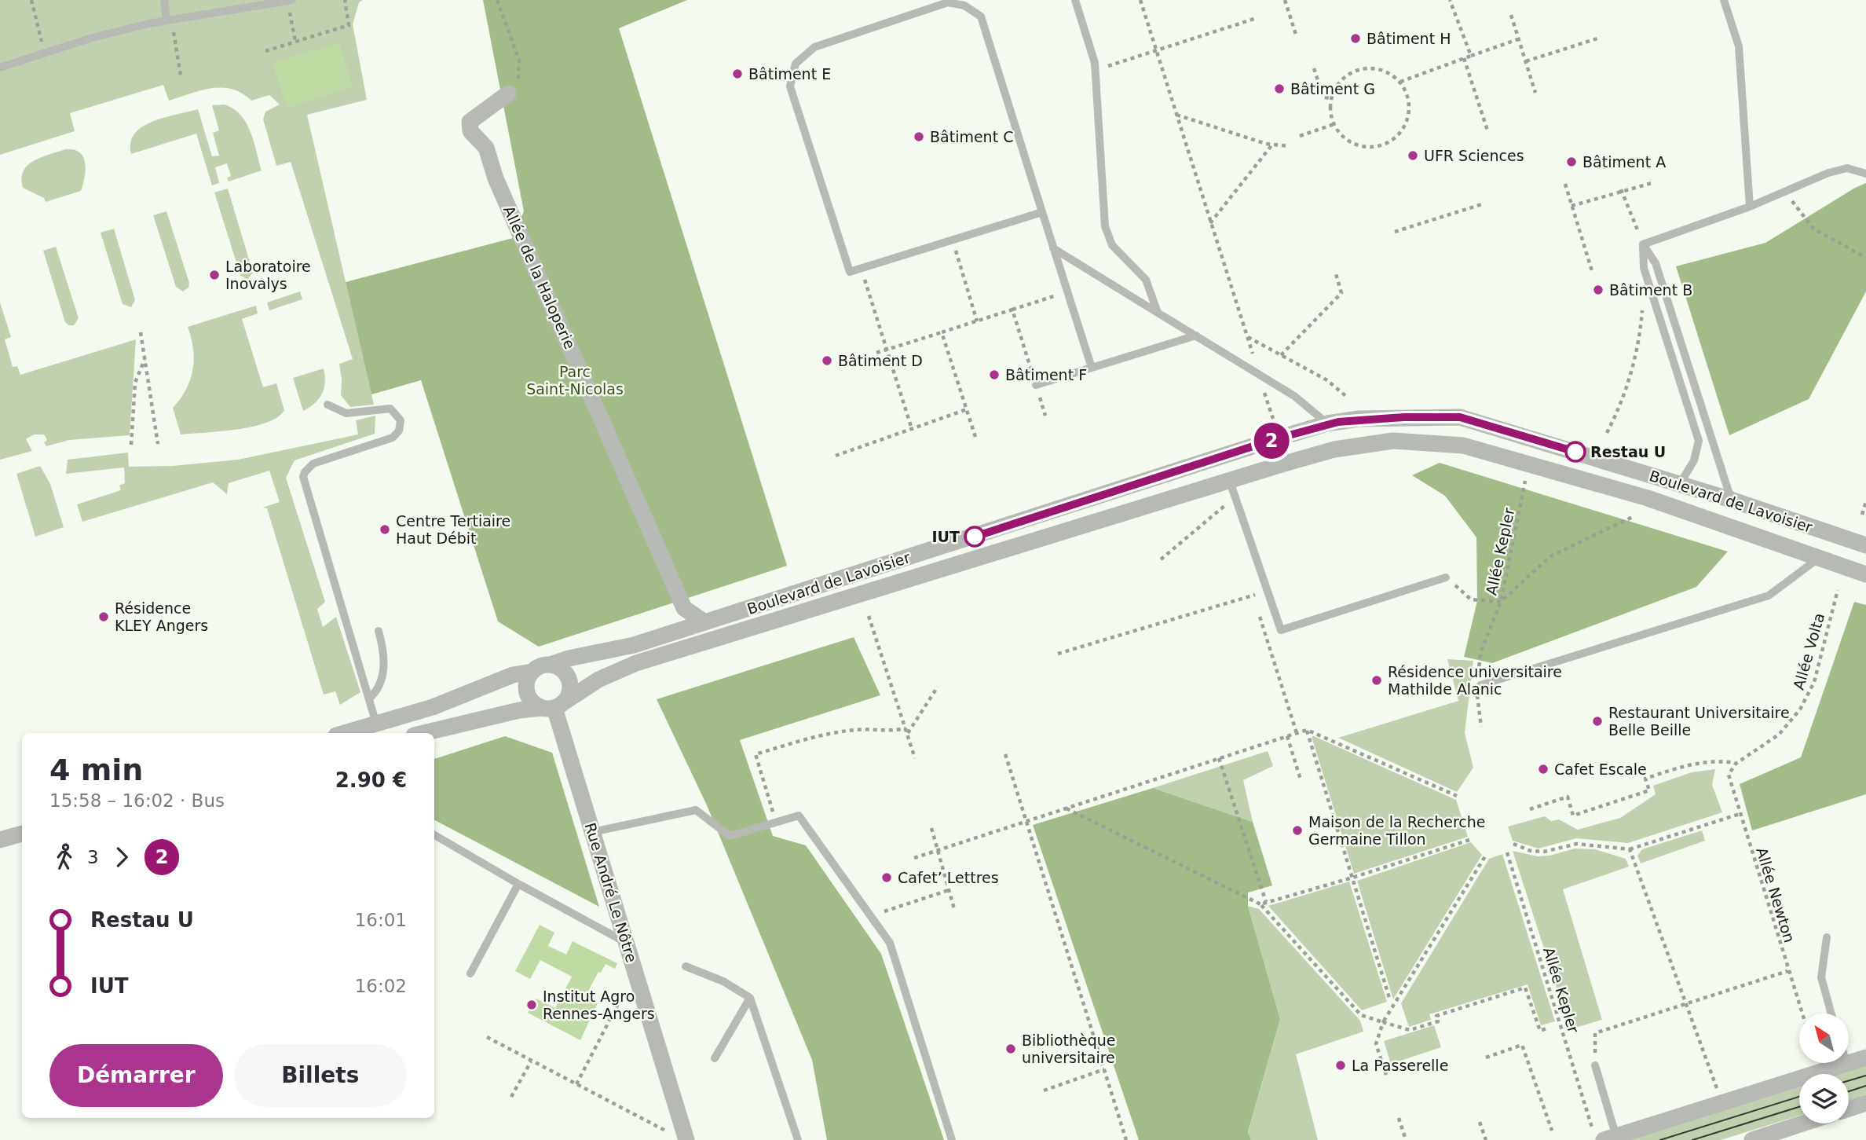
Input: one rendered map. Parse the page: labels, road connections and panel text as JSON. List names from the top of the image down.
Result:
{
  "streets": {
    "street": ["Allée de la Haloperie", "Boulevard de Lavoisier", "Rue André Le Nôtre"],
    "path": ["Allée Kepler", "Allée Volta", "Allée Newton"]
  },
  "crossings": [
    ["Allée de la Haloperie", "Boulevard de Lavoisier"],
    ["Boulevard de Lavoisier", "Rue André Le Nôtre"],
    ["Allée Volta", "Allée Newton"]
  ],
  "parks": ["Parc Saint-Nicolas"],
  "places": [
    "Bâtiment H",
    "Bâtiment E",
    "Bâtiment G",
    "Bâtiment C",
    "UFR Sciences",
    "Bâtiment A",
    "Laboratoire Inovalys",
    "Bâtiment B",
    "Bâtiment D",
    "Bâtiment F",
    "Restau U",
    "Centre Tertiaire Haut Débit",
    "IUT",
    "Résidence KLEY Angers",
    "Résidence universitaire Mathilde Alanic",
    "Restaurant Universitaire Belle Beille",
    "Cafet Escale",
    "Maison de la Recherche Germaine Tillon",
    "Cafet’ Lettres",
    "Institut Agro Rennes-Angers",
    "Bibliothèque universitaire",
    "La Passerelle"
  ],
  "lines": ["bus line 2"],
  "north": "top left",
  "page": {
    "on_map": "2",
    "heading": ["4 min", "15:58 – 16:02 · Bus", "2.90 €"],
    "legs": ["3", "2"],
    "list": [
      {
        "name": "Restau U",
        "value": "16:01"
      },
      {
        "name": "IUT",
        "value": "16:02"
      }
    ],
    "buttons": ["Démarrer", "Billets"]
  }
}
